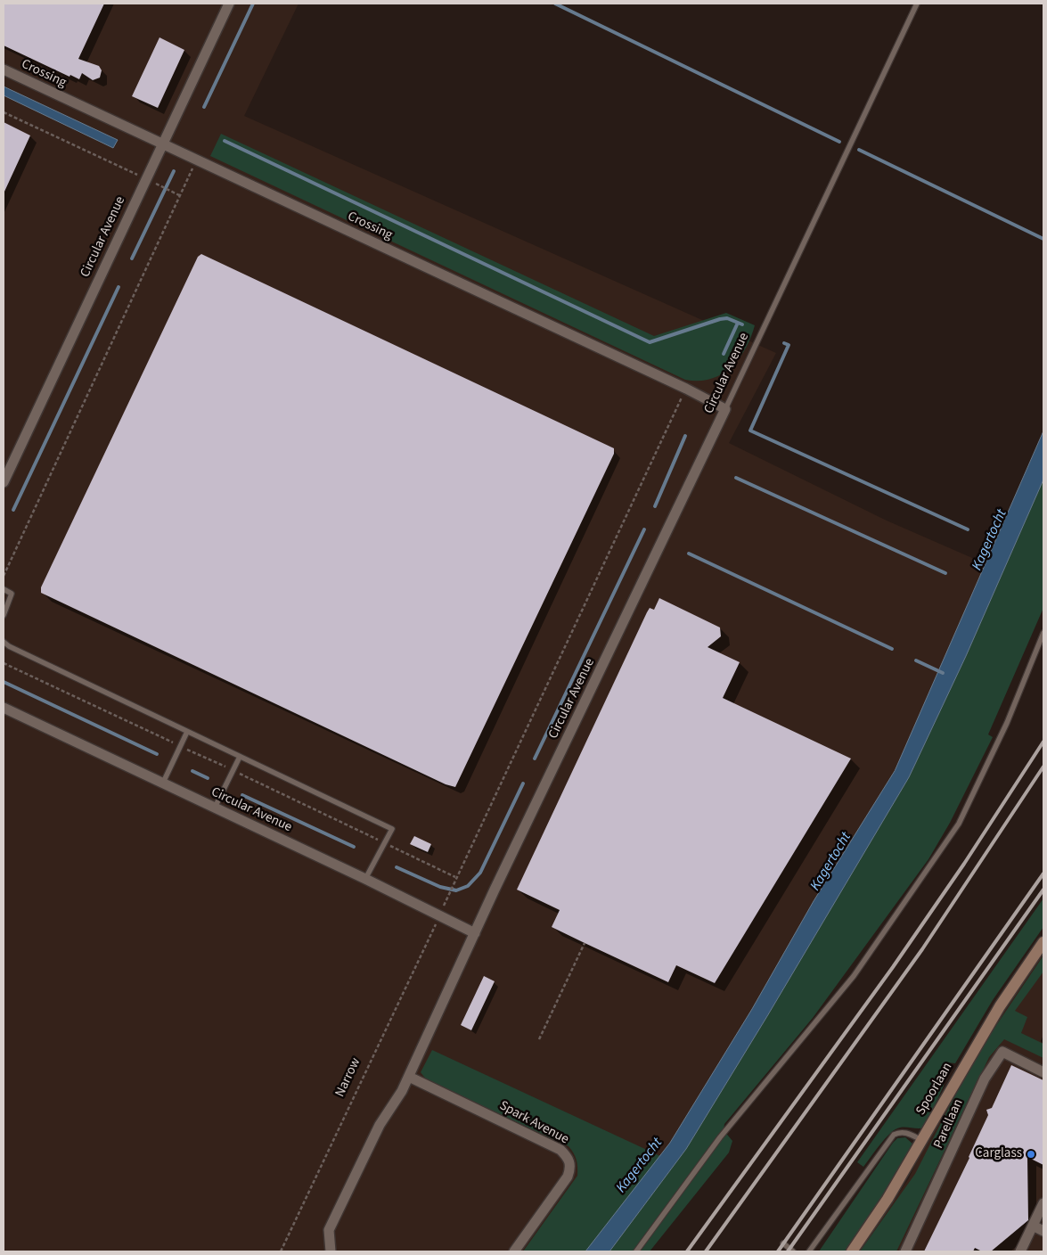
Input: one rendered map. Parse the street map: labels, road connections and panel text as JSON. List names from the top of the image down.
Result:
{
  "streets": {
    "main road": ["Spoorlaan"],
    "street": [
      "Crossing",
      "Circular Avenue",
      "Spark Avenue",
      "Parellaan"
    ],
    "path": ["Narrow"]
  },
  "crossings": [
    ["Crossing", "Circular Avenue"],
    ["Circular Avenue", "Narrow"]
  ],
  "water": ["Kagertocht"],
  "places": ["Carglass"]
}
